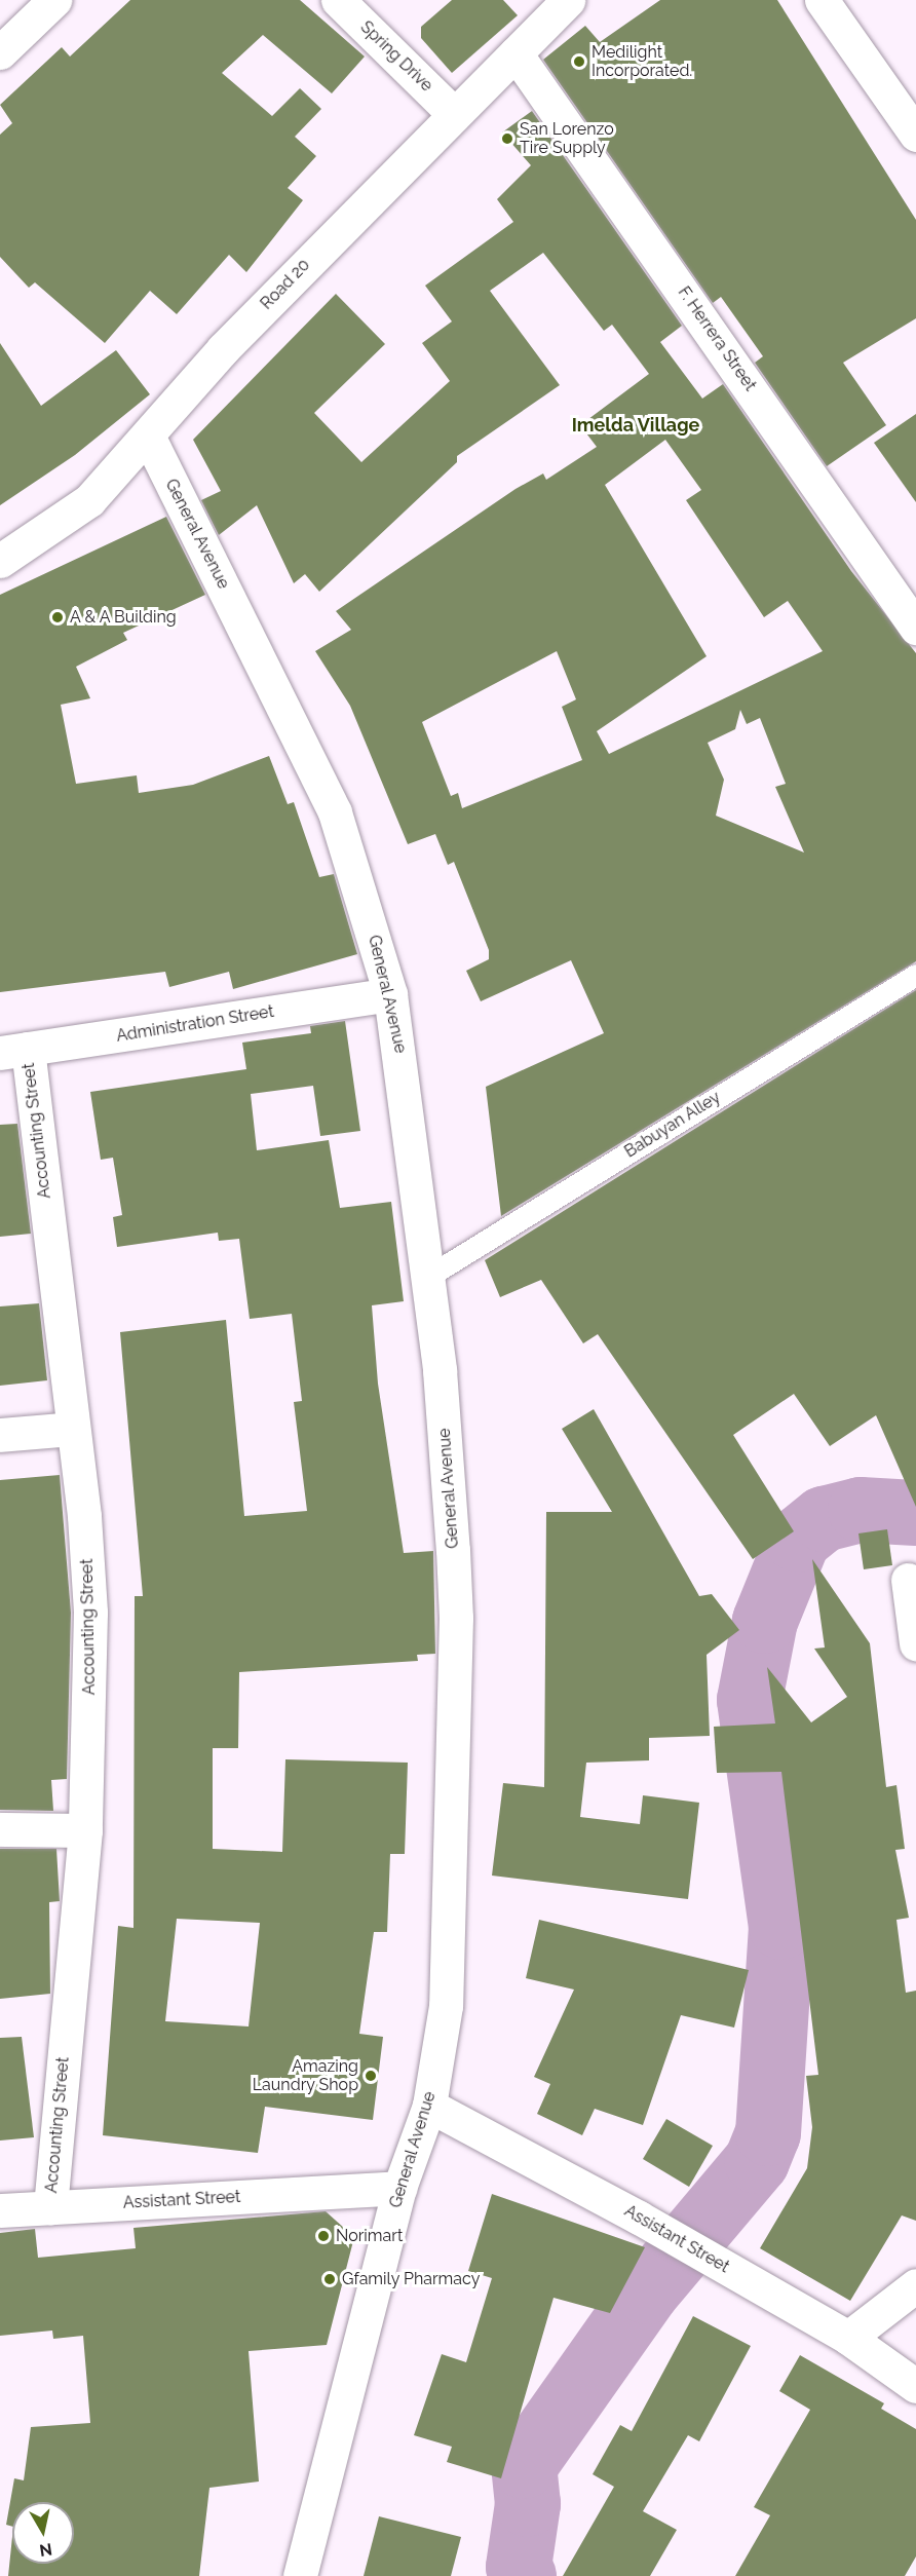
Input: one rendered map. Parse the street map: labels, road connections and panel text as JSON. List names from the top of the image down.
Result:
{
  "streets": {
    "street": [
      "Spring Drive",
      "Road 20",
      "F. Herrera Street",
      "General Avenue",
      "Administration Street",
      "Accounting Street",
      "Assistant Street"
    ],
    "lane": ["Babuyan Alley"]
  },
  "crossings": [
    ["Spring Drive", "Road 20"],
    ["Road 20", "F. Herrera Street"],
    ["Road 20", "General Avenue"],
    ["General Avenue", "Administration Street"],
    ["General Avenue", "Babuyan Alley"],
    ["General Avenue", "Assistant Street"],
    ["Administration Street", "Accounting Street"],
    ["Accounting Street", "Assistant Street"]
  ],
  "districts": ["Imelda Village"],
  "places": [
    "Medilight Incorporated.",
    "San Lorenzo Tire Supply",
    "A & A Building",
    "Amazing Laundry Shop",
    "Norimart",
    "Gfamily Pharmacy"
  ],
  "north": "bottom"
}
